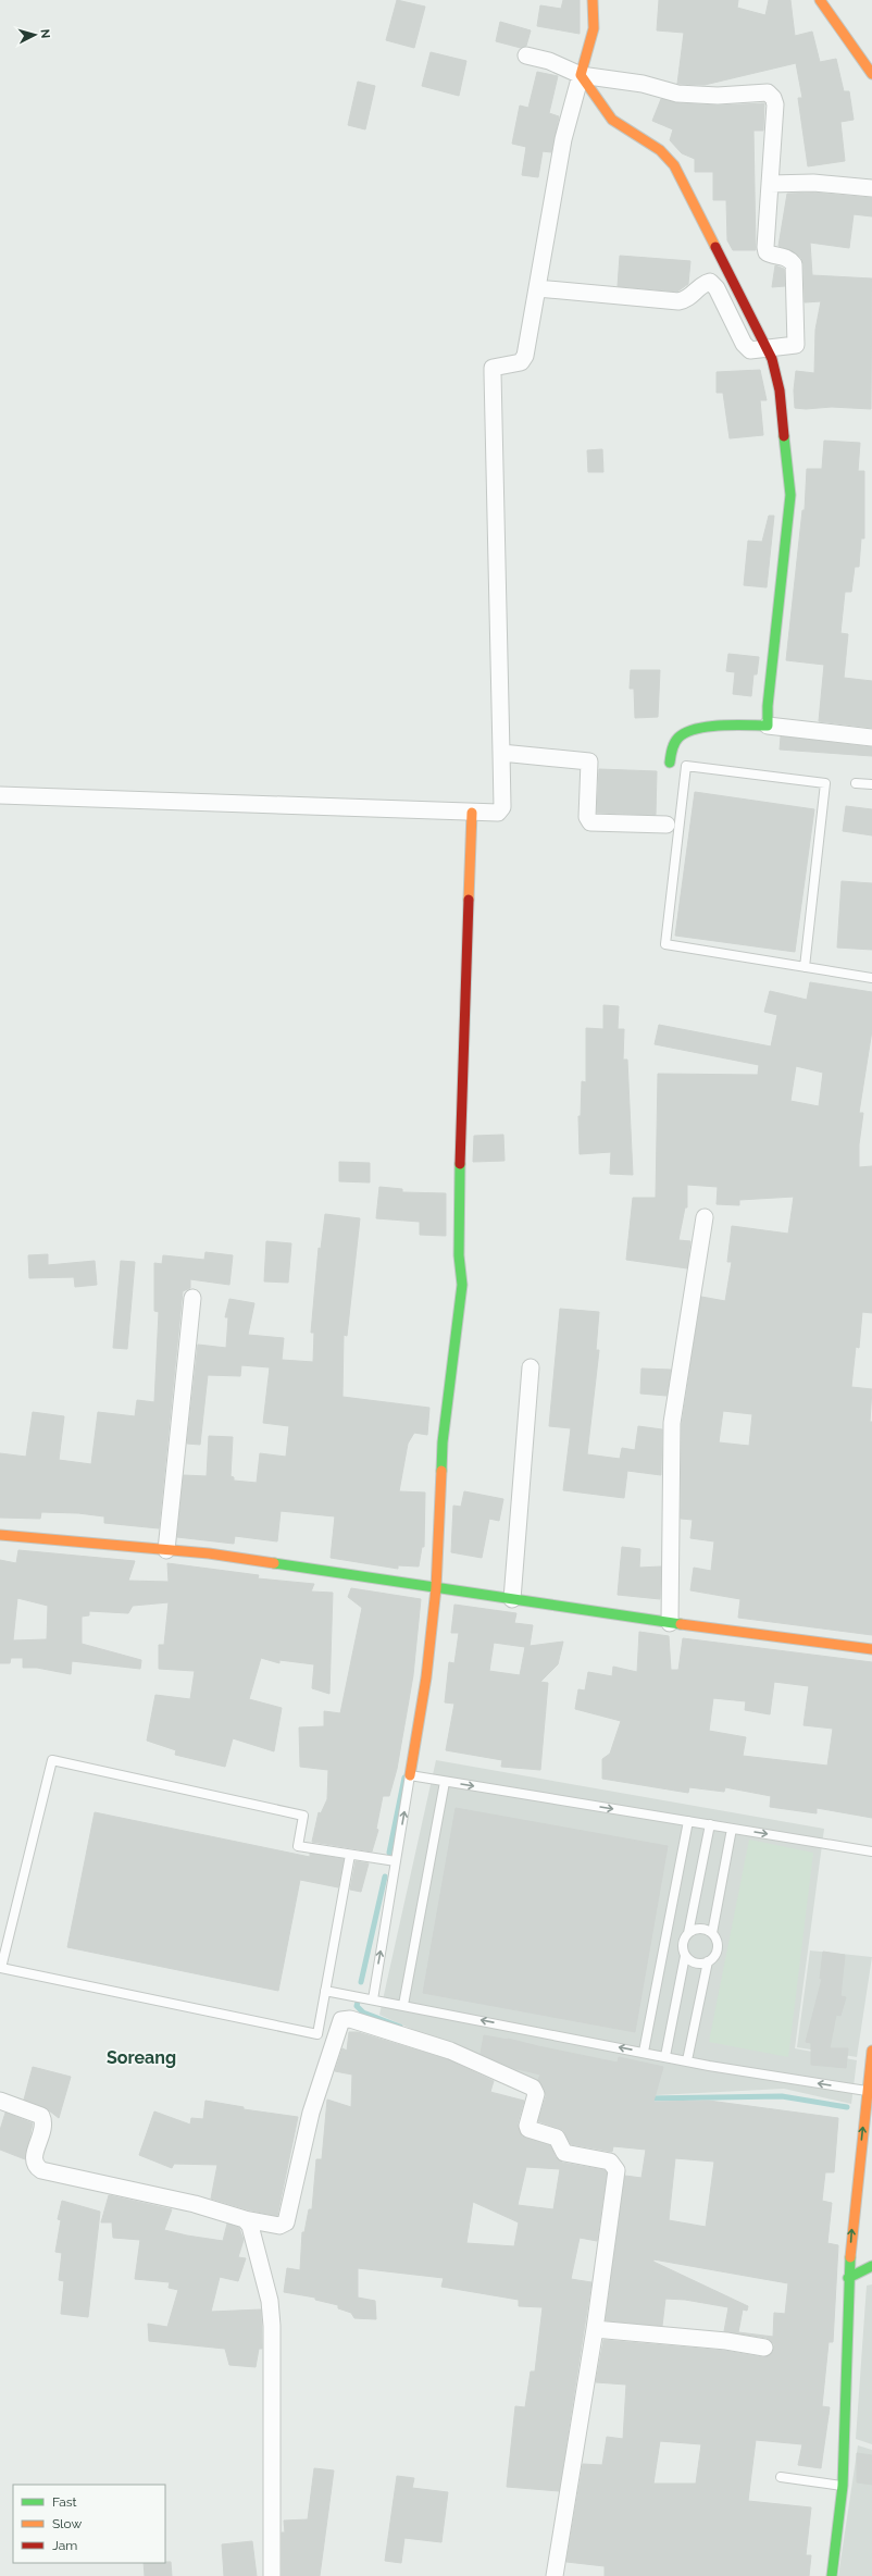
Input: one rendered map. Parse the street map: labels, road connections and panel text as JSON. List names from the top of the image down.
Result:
{
  "districts": ["Soreang"],
  "legend": ["Fast", "Slow", "Jam"],
  "north": "right"
}
